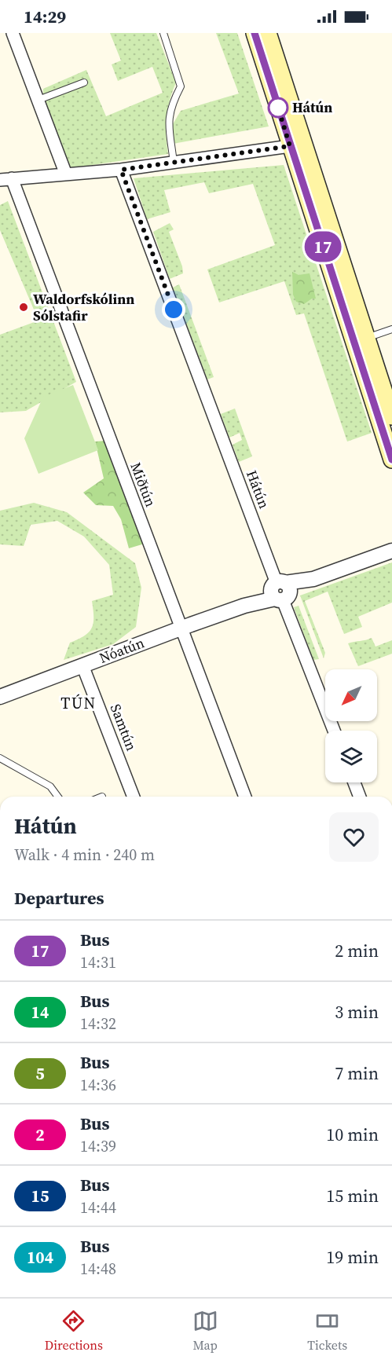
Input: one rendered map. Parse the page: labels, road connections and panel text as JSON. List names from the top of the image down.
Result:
{
  "streets": {
    "street": [
      "Miðtún",
      "Hátún",
      "Nóatún",
      "Samtún"
    ]
  },
  "crossings": [
    ["Miðtún", "Nóatún"],
    ["Hátún", "Nóatún"],
    ["Nóatún", "Samtún"]
  ],
  "districts": ["TÚN"],
  "places": ["Hátún", "Waldorfskólinn Sólstafir"],
  "lines": ["bus line 17"],
  "north": "bottom left",
  "page": {
    "status": "14:29",
    "on_map": "17",
    "heading": [
      ["Hátún", "Walk · 4 min · 240 m"],
      "Departures"
    ],
    "list": [
      {
        "mark": "17",
        "name": "Bus",
        "note": "14:31",
        "value": "2 min"
      },
      {
        "mark": "14",
        "name": "Bus",
        "note": "14:32",
        "value": "3 min"
      },
      {
        "mark": "5",
        "name": "Bus",
        "note": "14:36",
        "value": "7 min"
      },
      {
        "mark": "2",
        "name": "Bus",
        "note": "14:39",
        "value": "10 min"
      },
      {
        "mark": "15",
        "name": "Bus",
        "note": "14:44",
        "value": "15 min"
      },
      {
        "mark": "104",
        "name": "Bus",
        "note": "14:48",
        "value": "19 min"
      }
    ],
    "tabs": ["Directions", "Map", "Tickets"]
  }
}
